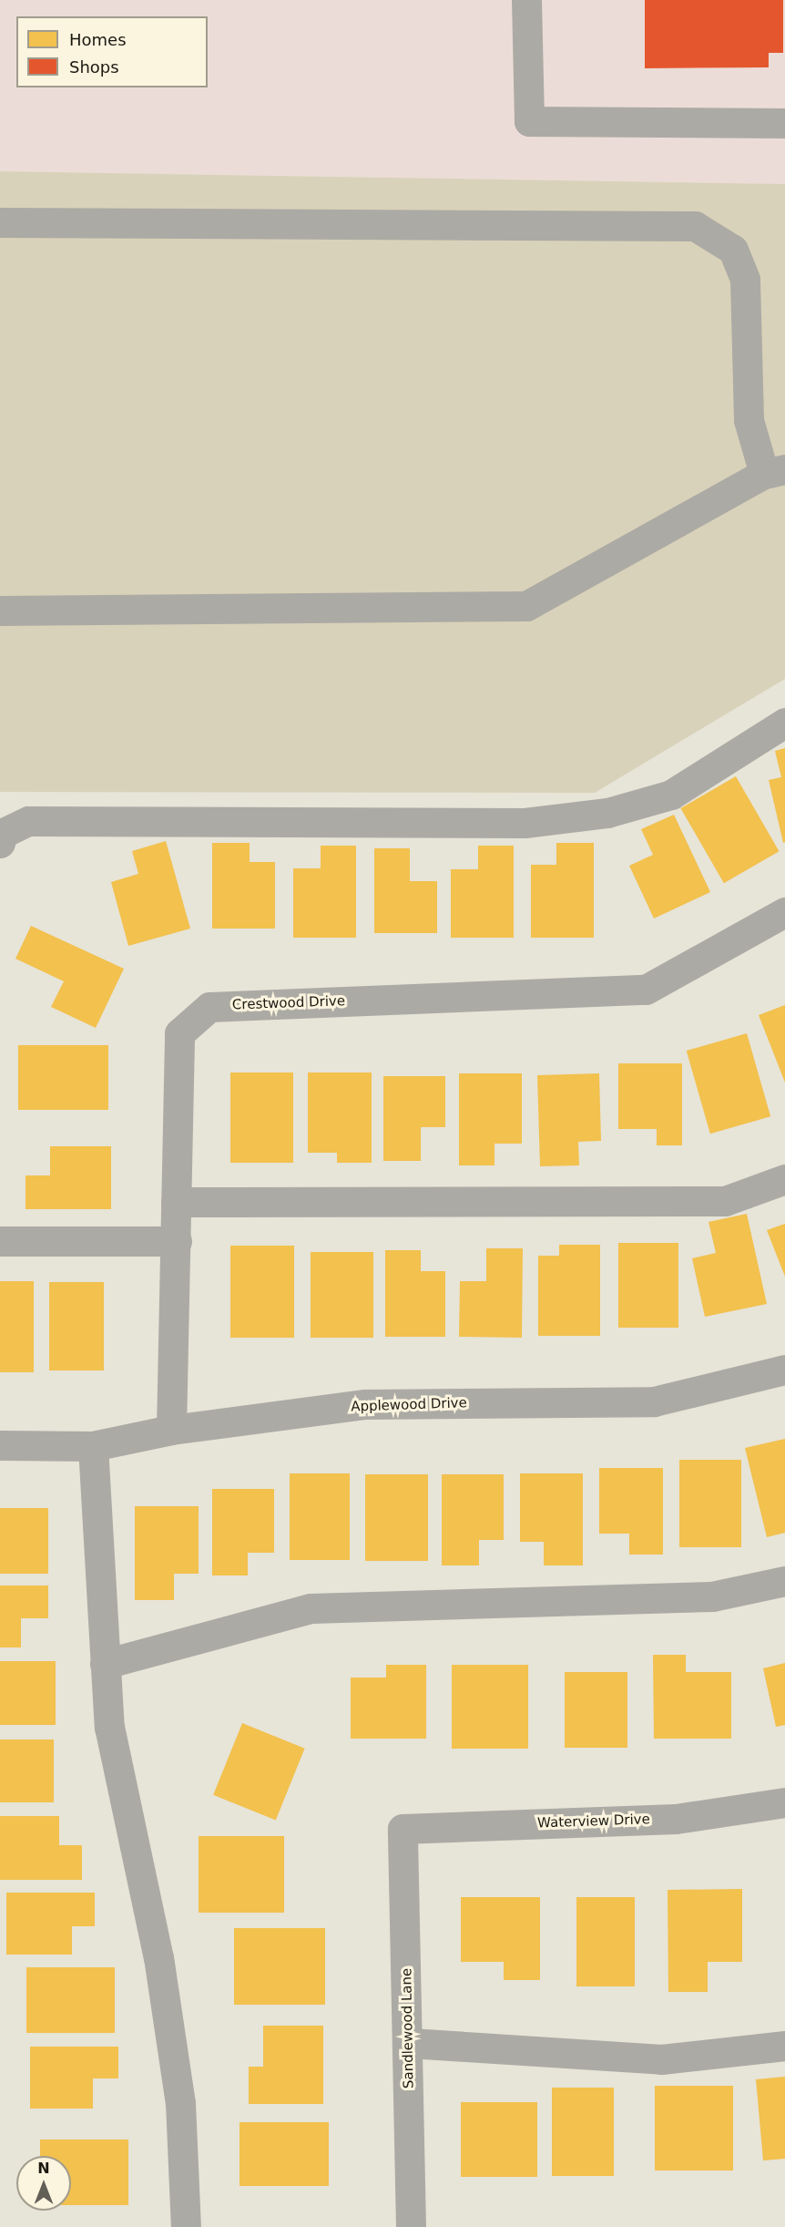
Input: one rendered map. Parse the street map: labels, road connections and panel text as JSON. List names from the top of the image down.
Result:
{
  "streets": {
    "street": [
      "Crestwood Drive",
      "Applewood Drive",
      "Waterview Drive",
      "Sandlewood Lane"
    ]
  },
  "crossings": [
    ["Crestwood Drive", "Applewood Drive"],
    ["Waterview Drive", "Sandlewood Lane"]
  ],
  "legend": ["Homes", "Shops"],
  "north": "top"
}
